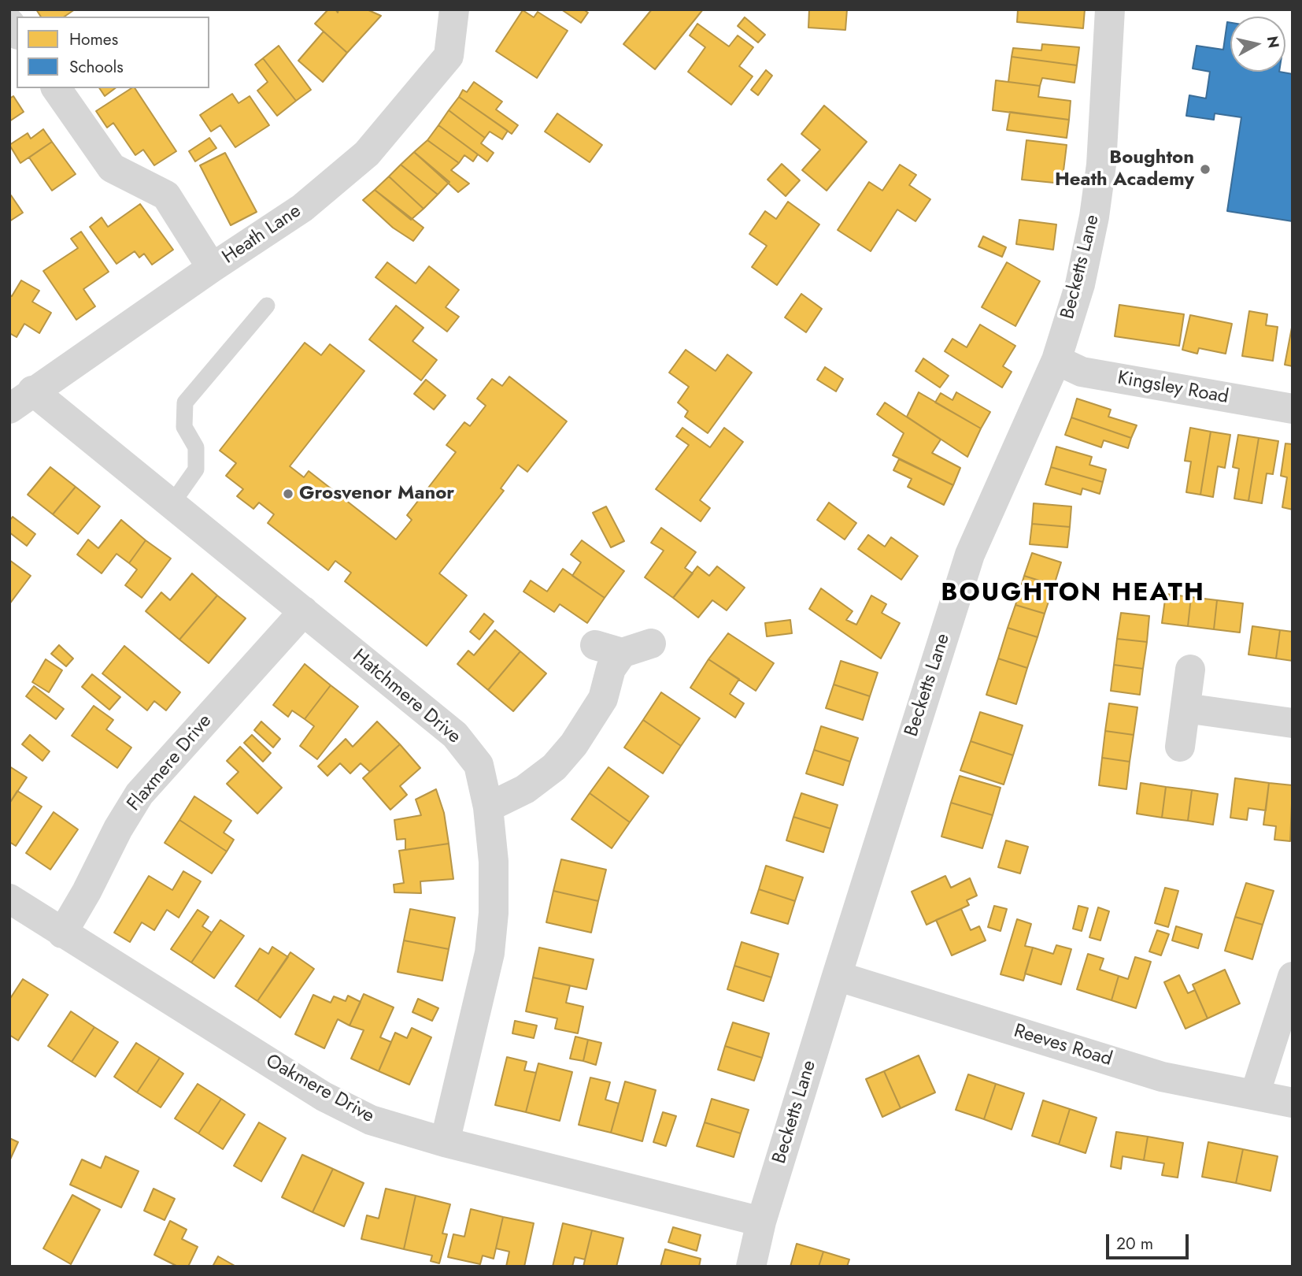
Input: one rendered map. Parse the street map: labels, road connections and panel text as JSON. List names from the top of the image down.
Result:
{
  "streets": {
    "street": [
      "Heath Lane",
      "Becketts Lane",
      "Kingsley Road",
      "Hatchmere Drive",
      "Flaxmere Drive",
      "Reeves Road",
      "Oakmere Drive"
    ]
  },
  "crossings": [
    ["Heath Lane", "Hatchmere Drive"],
    ["Becketts Lane", "Kingsley Road"],
    ["Becketts Lane", "Reeves Road"],
    ["Becketts Lane", "Oakmere Drive"],
    ["Hatchmere Drive", "Flaxmere Drive"],
    ["Hatchmere Drive", "Oakmere Drive"],
    ["Flaxmere Drive", "Oakmere Drive"]
  ],
  "districts": ["BOUGHTON HEATH"],
  "places": ["Boughton Heath Academy", "Grosvenor Manor"],
  "legend": ["Homes", "Schools"],
  "scale_bar": "20 m",
  "north": "right"
}
